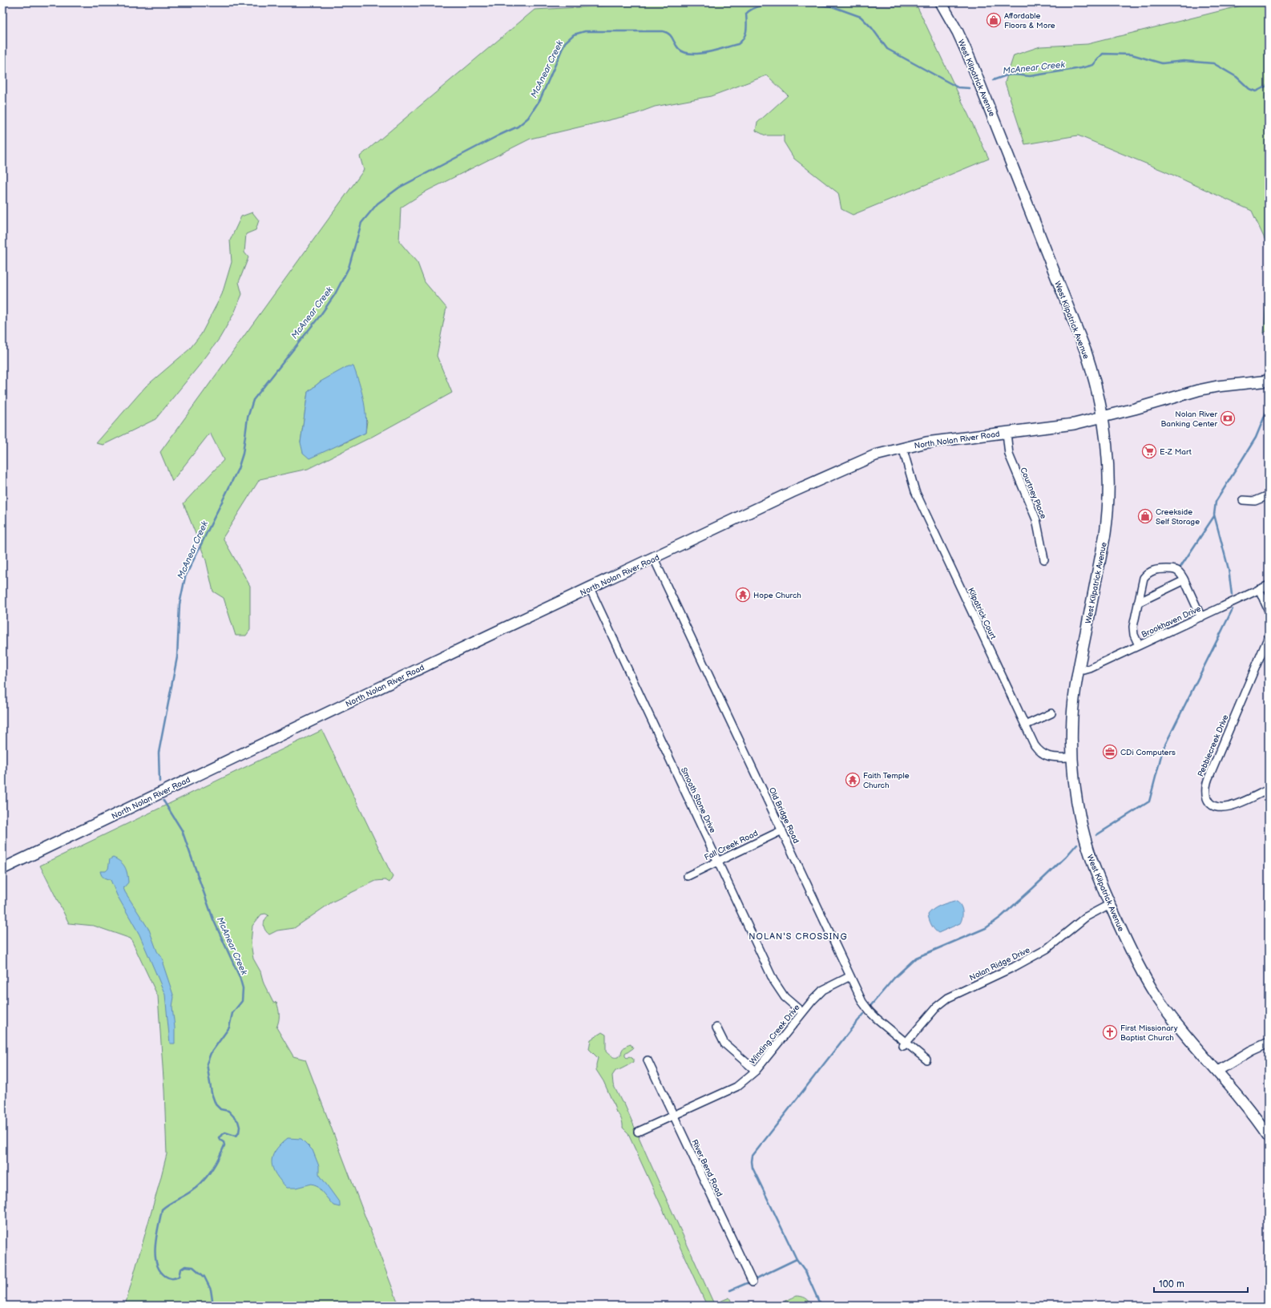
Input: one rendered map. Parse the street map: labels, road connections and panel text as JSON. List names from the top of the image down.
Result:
{
  "streets": {
    "main road": ["West Kilpatrick Avenue", "North Nolan River Road"],
    "street": [
      "Courtney Place",
      "Kilpatrick Court",
      "Brookhaven Drive",
      "Pebblecreek Drive",
      "Smooth Stone Drive",
      "Old Bridge Road",
      "Fall Creek Road",
      "Nolan Ridge Drive",
      "Winding Creek Drive",
      "River Bend Road"
    ]
  },
  "crossings": [
    ["West Kilpatrick Avenue", "North Nolan River Road"],
    ["West Kilpatrick Avenue", "Kilpatrick Court"],
    ["West Kilpatrick Avenue", "Brookhaven Drive"],
    ["West Kilpatrick Avenue", "Nolan Ridge Drive"],
    ["North Nolan River Road", "Courtney Place"],
    ["North Nolan River Road", "Kilpatrick Court"],
    ["North Nolan River Road", "Smooth Stone Drive"],
    ["North Nolan River Road", "Old Bridge Road"],
    ["Smooth Stone Drive", "Fall Creek Road"],
    ["Smooth Stone Drive", "Winding Creek Drive"],
    ["Old Bridge Road", "Fall Creek Road"],
    ["Old Bridge Road", "Nolan Ridge Drive"],
    ["Old Bridge Road", "Winding Creek Drive"],
    ["Winding Creek Drive", "River Bend Road"]
  ],
  "districts": ["NOLAN'S CROSSING"],
  "water": ["McAnear Creek"],
  "places": {
    "shop": ["Affordable Floors & More", "Creekside Self Storage"],
    "bank": ["Nolan River Banking Center"],
    "supermarket": ["E-Z Mart"],
    "temple": ["Hope Church", "Faith Temple Church"],
    "office": ["CDi Computers"],
    "church": ["First Missionary Baptist Church"]
  },
  "scale_bar": "100 m"
}
